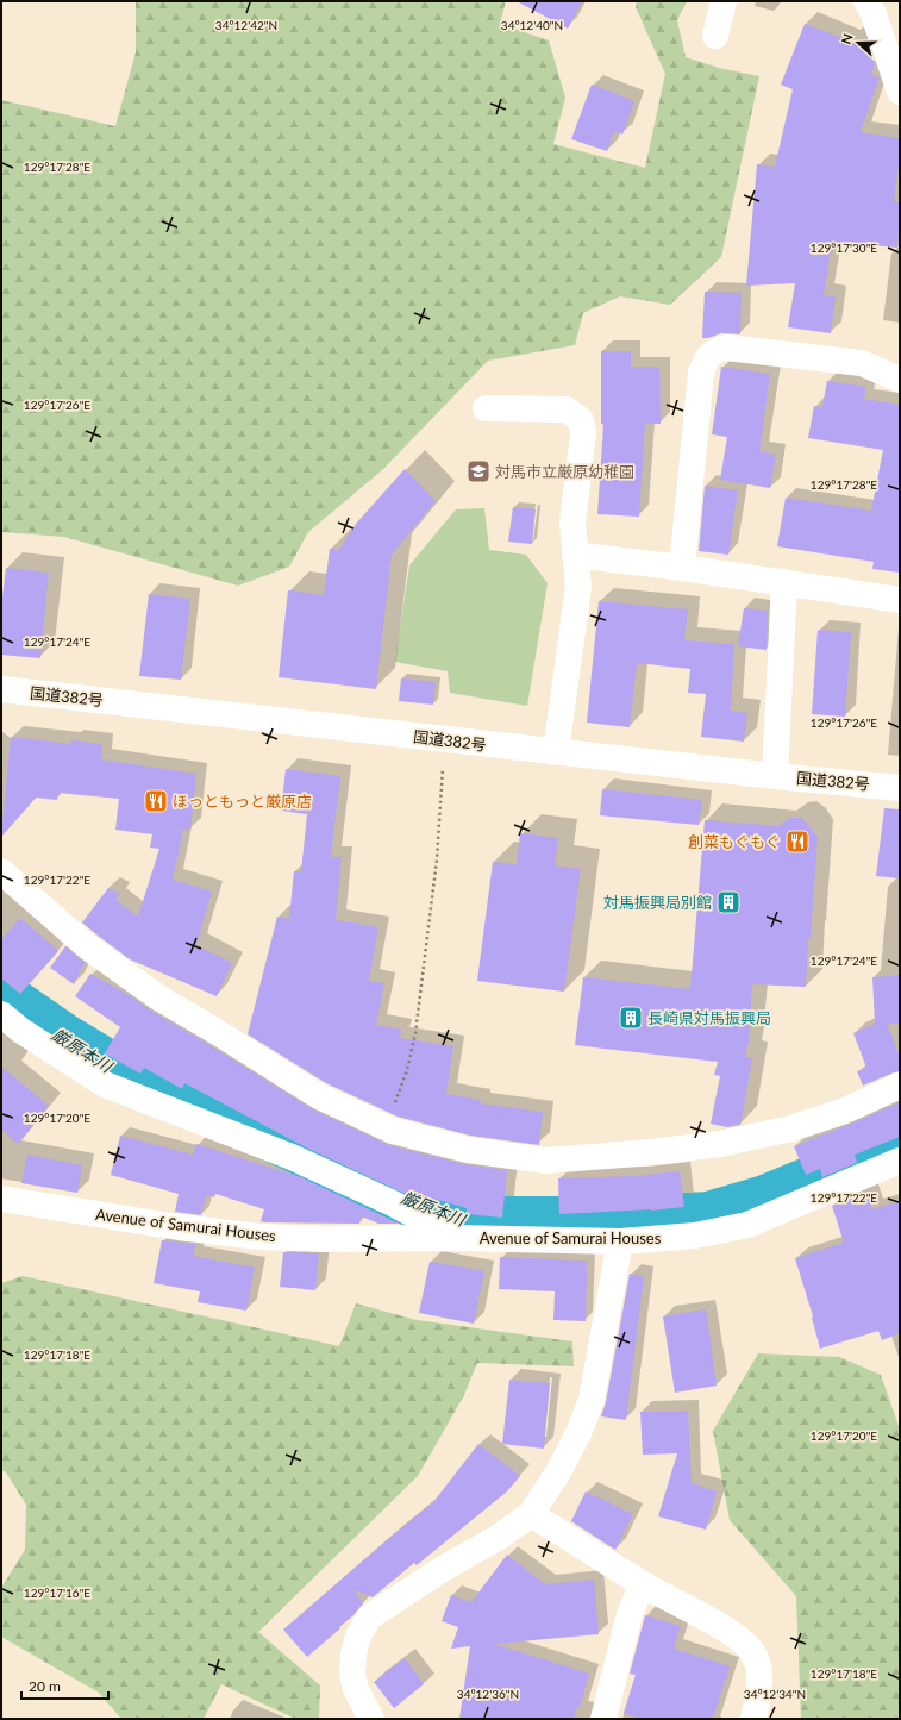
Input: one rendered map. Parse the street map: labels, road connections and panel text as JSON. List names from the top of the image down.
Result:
{
  "streets": {
    "main road": ["国道382号", "Avenue of Samurai Houses"]
  },
  "water": ["厳原本川"],
  "places": {
    "school or university": ["対馬市立厳原幼稚園"],
    "restaurant": ["ほっともっと厳原店", "創菜もぐもぐ"],
    "building": ["対馬振興局別館", "長崎県対馬振興局"]
  },
  "scale_bar": "20 m",
  "north": "left",
  "coordinates": [
    "34°12'42\"N",
    "34°12'40\"N",
    "129°17'28\"E",
    "129°17'30\"E",
    "129°17'26\"E",
    "129°17'24\"E",
    "129°17'22\"E",
    "129°17'20\"E",
    "129°17'18\"E",
    "129°17'16\"E",
    "34°12'36\"N",
    "34°12'34\"N"
  ]
}
